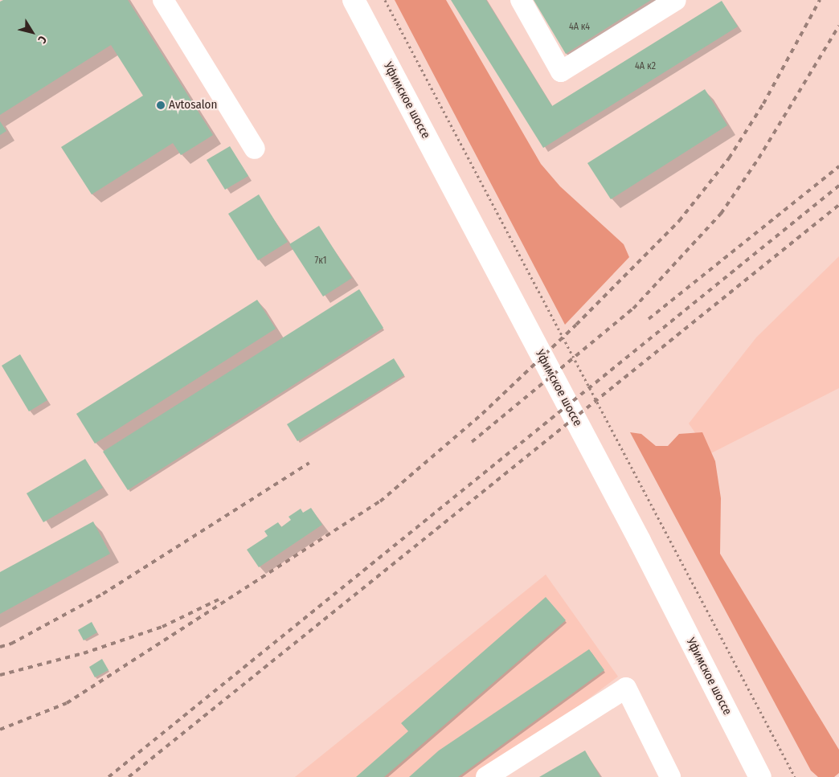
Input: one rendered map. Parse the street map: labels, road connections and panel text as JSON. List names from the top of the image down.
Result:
{
  "streets": {
    "main road": ["Уфимское шоссе"]
  },
  "places": ["Avtosalon"],
  "house_numbers": ["4А к4", "4А к2", "7к1"],
  "north": "bottom right"
}
